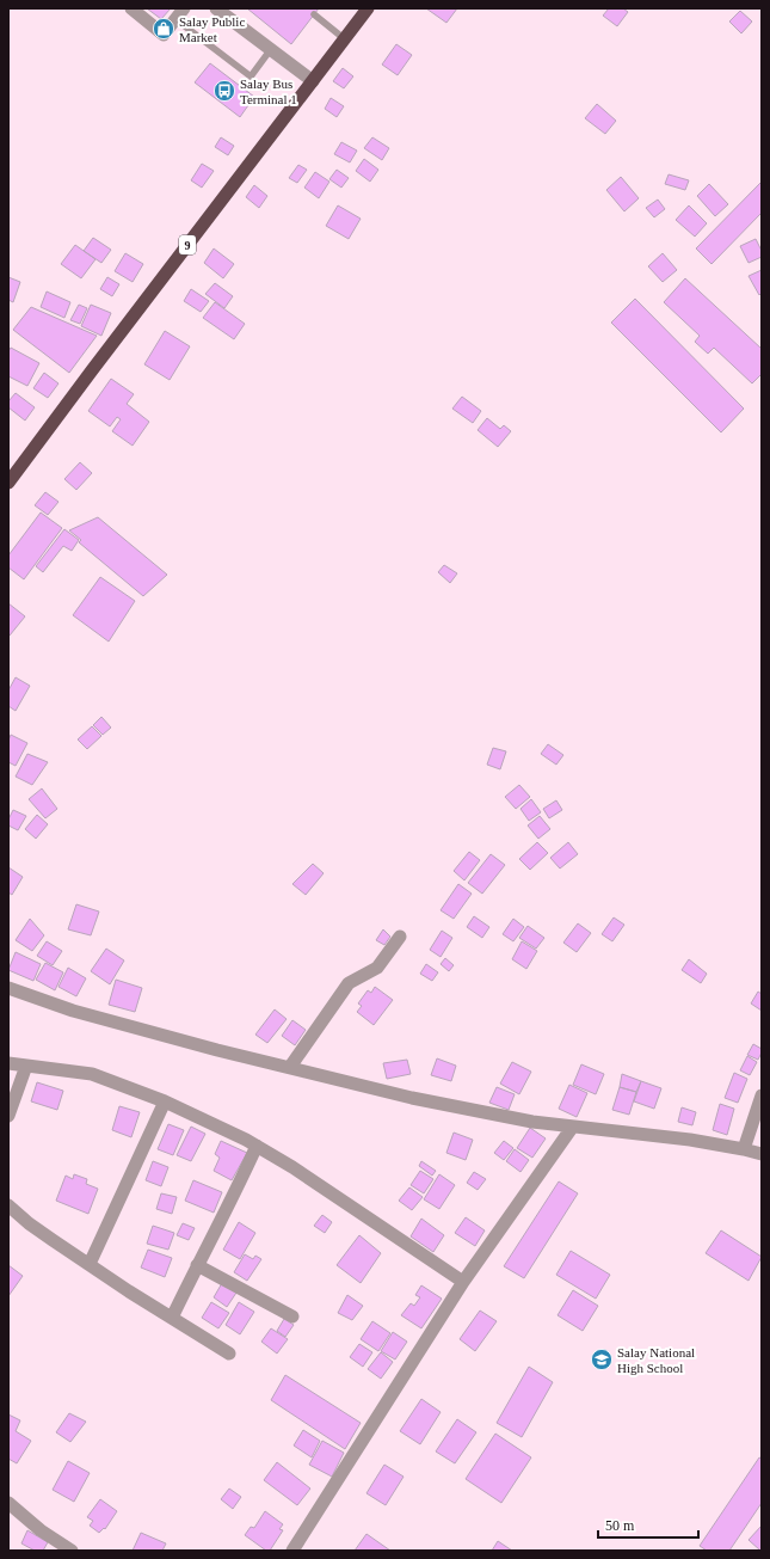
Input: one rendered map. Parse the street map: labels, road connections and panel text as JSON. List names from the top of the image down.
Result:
{
  "streets": {
    "highway": ["9"]
  },
  "places": {
    "shop": ["Salay Public Market"],
    "bus stop": ["Salay Bus Terminal 1"],
    "school or university": ["Salay National High School"]
  },
  "scale_bar": "50 m"
}
